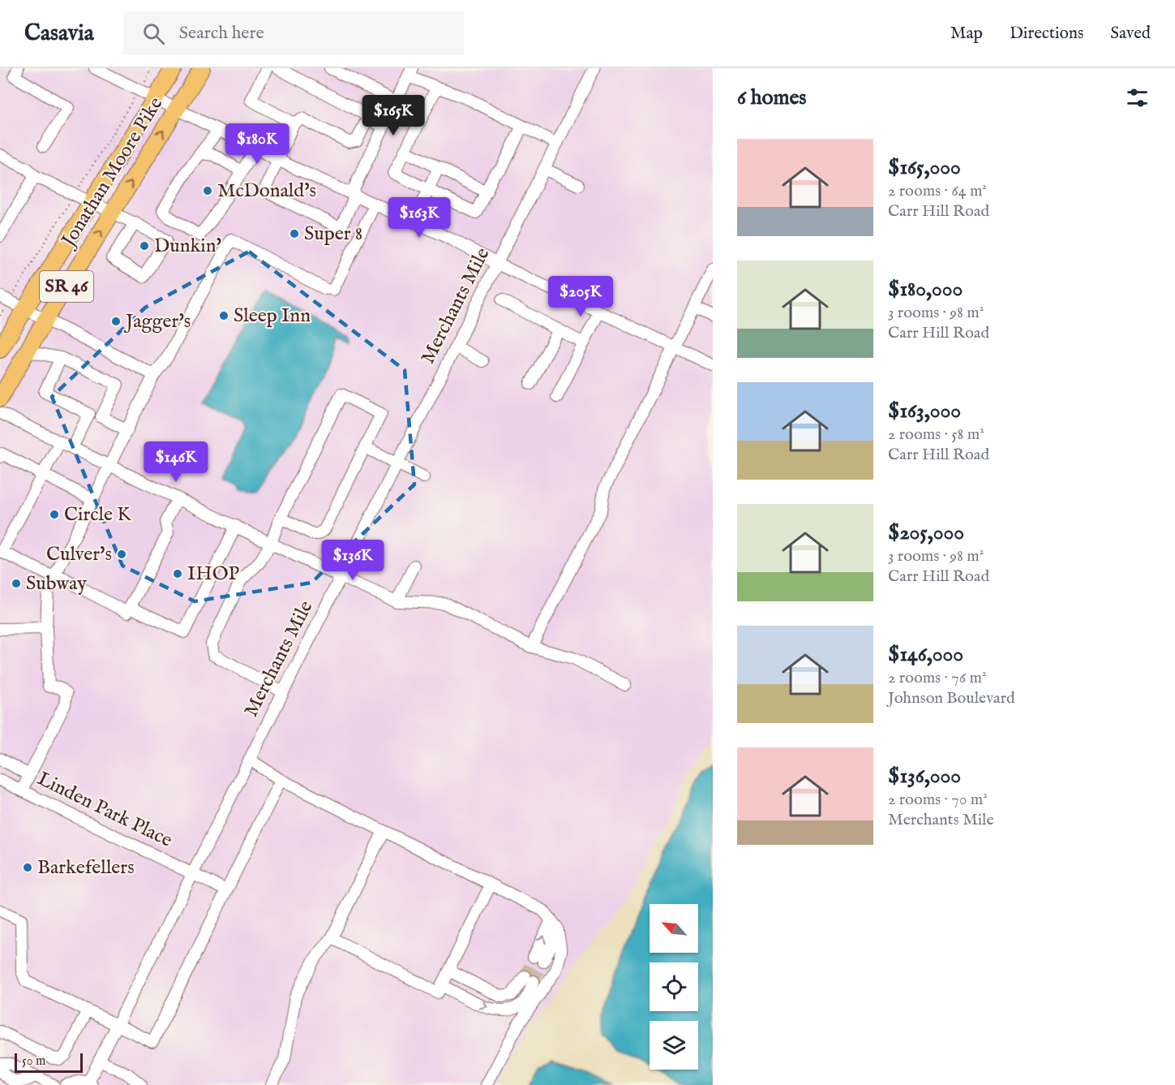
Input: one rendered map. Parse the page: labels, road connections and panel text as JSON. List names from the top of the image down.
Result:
{
  "streets": {
    "highway": ["Jonathan Moore Pike", "SR 46"],
    "street": ["Merchants Mile", "Linden Park Place"]
  },
  "crossings": [
    ["Merchants Mile", "Linden Park Place"]
  ],
  "places": [
    "McDonald's",
    "Super 8",
    "Dunkin'",
    "Sleep Inn",
    "Jagger's",
    "Circle K",
    "Culver's",
    "IHOP",
    "Subway",
    "Barkefellers"
  ],
  "scale_bar": "50 m",
  "north": "top left",
  "page": {
    "header": "Casavia",
    "search": "Search here",
    "nav": ["Map", "Directions", "Saved"],
    "heading": "6 homes",
    "price": [
      "$165K",
      "$180K",
      "$163K",
      "$205K",
      "$146K",
      "$136K"
    ],
    "list": [
      {
        "name": "$165,000",
        "note": "2 rooms · 64 m² · Carr Hill Road"
      },
      {
        "name": "$180,000",
        "note": "3 rooms · 98 m² · Carr Hill Road"
      },
      {
        "name": "$163,000",
        "note": "2 rooms · 58 m² · Carr Hill Road"
      },
      {
        "name": "$205,000",
        "note": "3 rooms · 98 m² · Carr Hill Road"
      },
      {
        "name": "$146,000",
        "note": "2 rooms · 76 m² · Johnson Boulevard"
      },
      {
        "name": "$136,000",
        "note": "2 rooms · 70 m² · Merchants Mile"
      }
    ],
    "scale": "50 m"
  }
}
